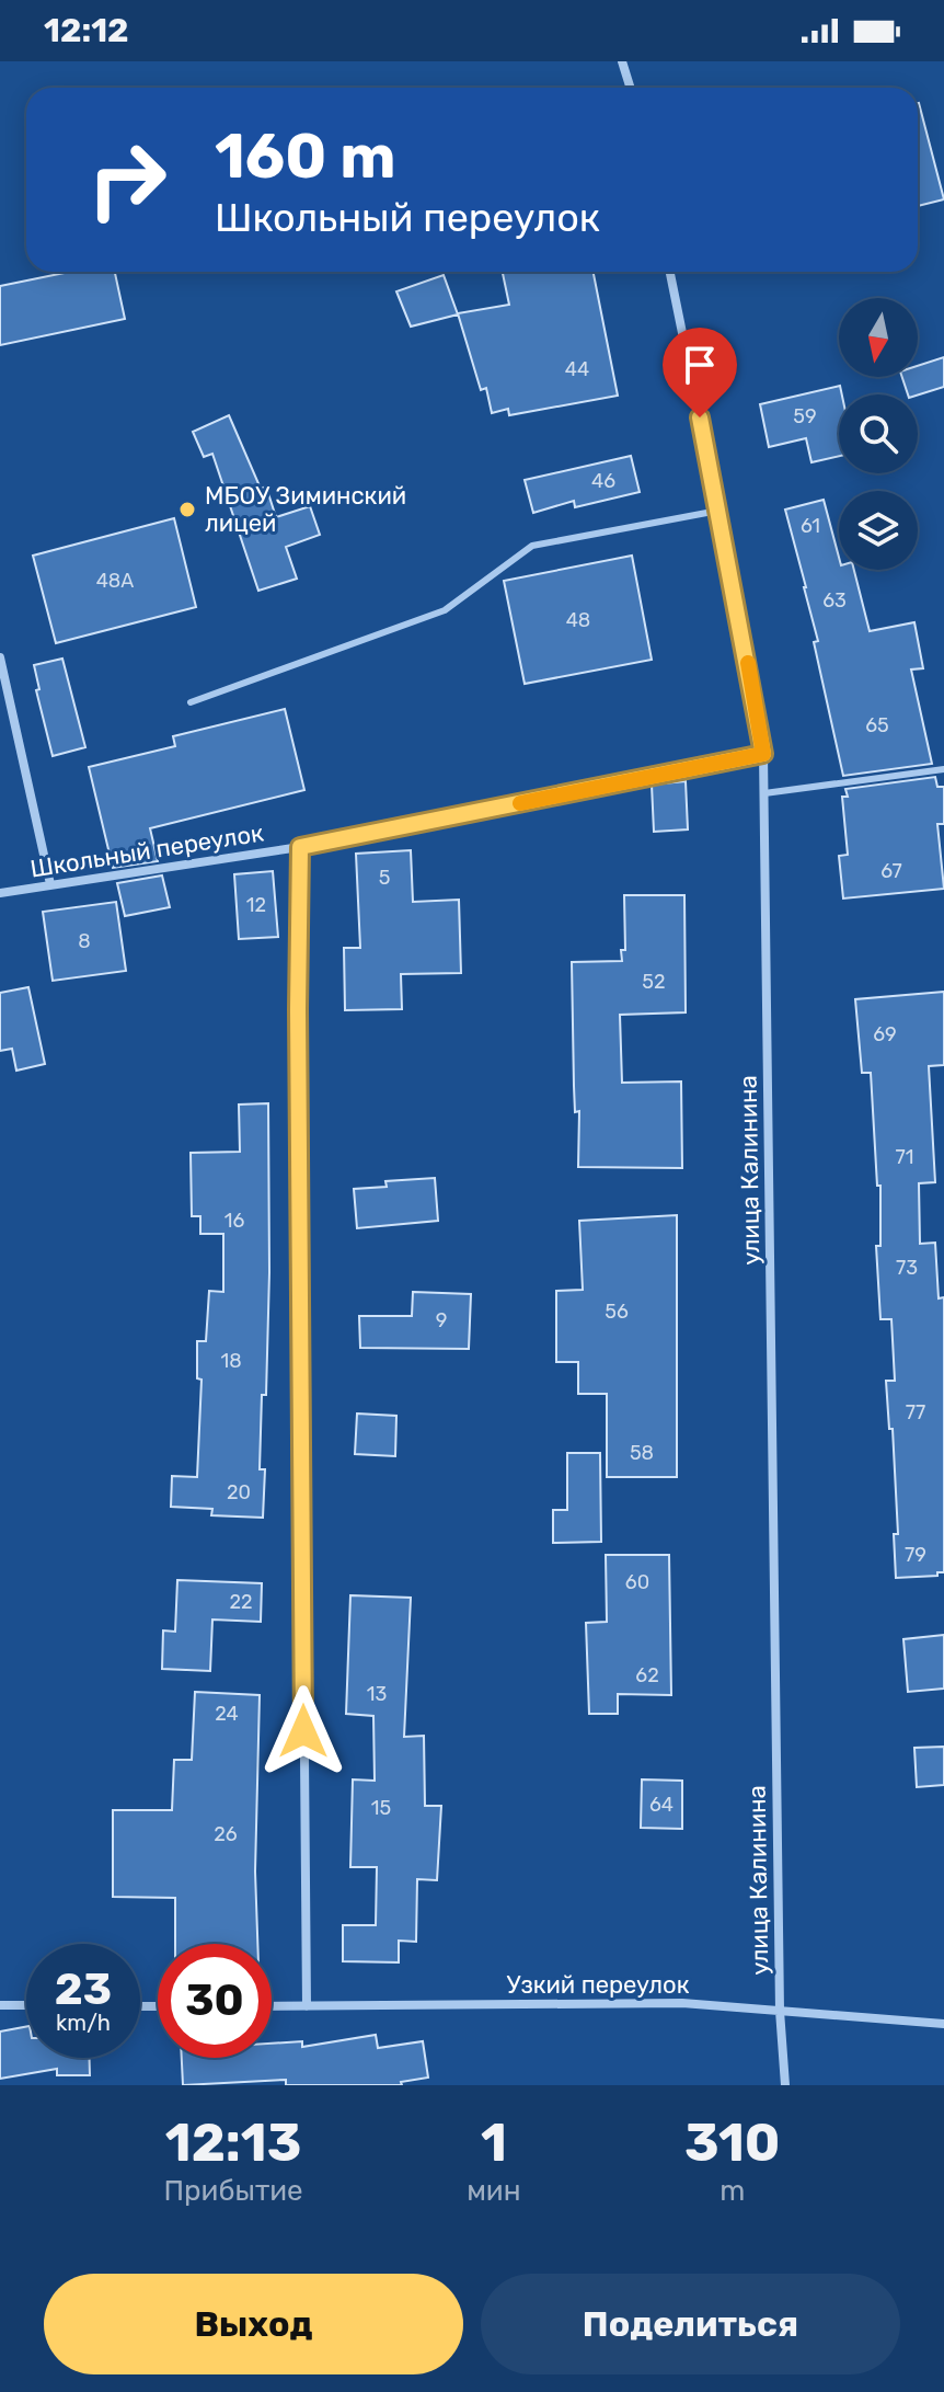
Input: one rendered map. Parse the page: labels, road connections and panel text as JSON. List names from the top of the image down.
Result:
{
  "streets": {
    "street": ["Школьный переулок", "улица Калинина", "Узкий переулок"]
  },
  "crossings": [
    ["Школьный переулок", "улица Калинина"],
    ["улица Калинина", "Узкий переулок"]
  ],
  "places": ["МБОУ Зиминский лицей"],
  "house_numbers": [
    "44",
    "59",
    "46",
    "61",
    "48А",
    "63",
    "48",
    "65",
    "67",
    "5",
    "12",
    "8",
    "52",
    "69",
    "71",
    "16",
    "73",
    "56",
    "9",
    "18",
    "77",
    "58",
    "20",
    "79",
    "60",
    "22",
    "62",
    "13",
    "24",
    "64",
    "15",
    "26"
  ],
  "north": "bottom",
  "page": {
    "status": "12:12",
    "turn": ["160 m", "Школьный переулок"],
    "speed": "23 km/h",
    "limit": "30",
    "eta": [
      "12:13",
      "Прибытие",
      "1",
      "мин",
      "310",
      "m"
    ],
    "buttons": ["Выход", "Поделиться"]
  }
}
